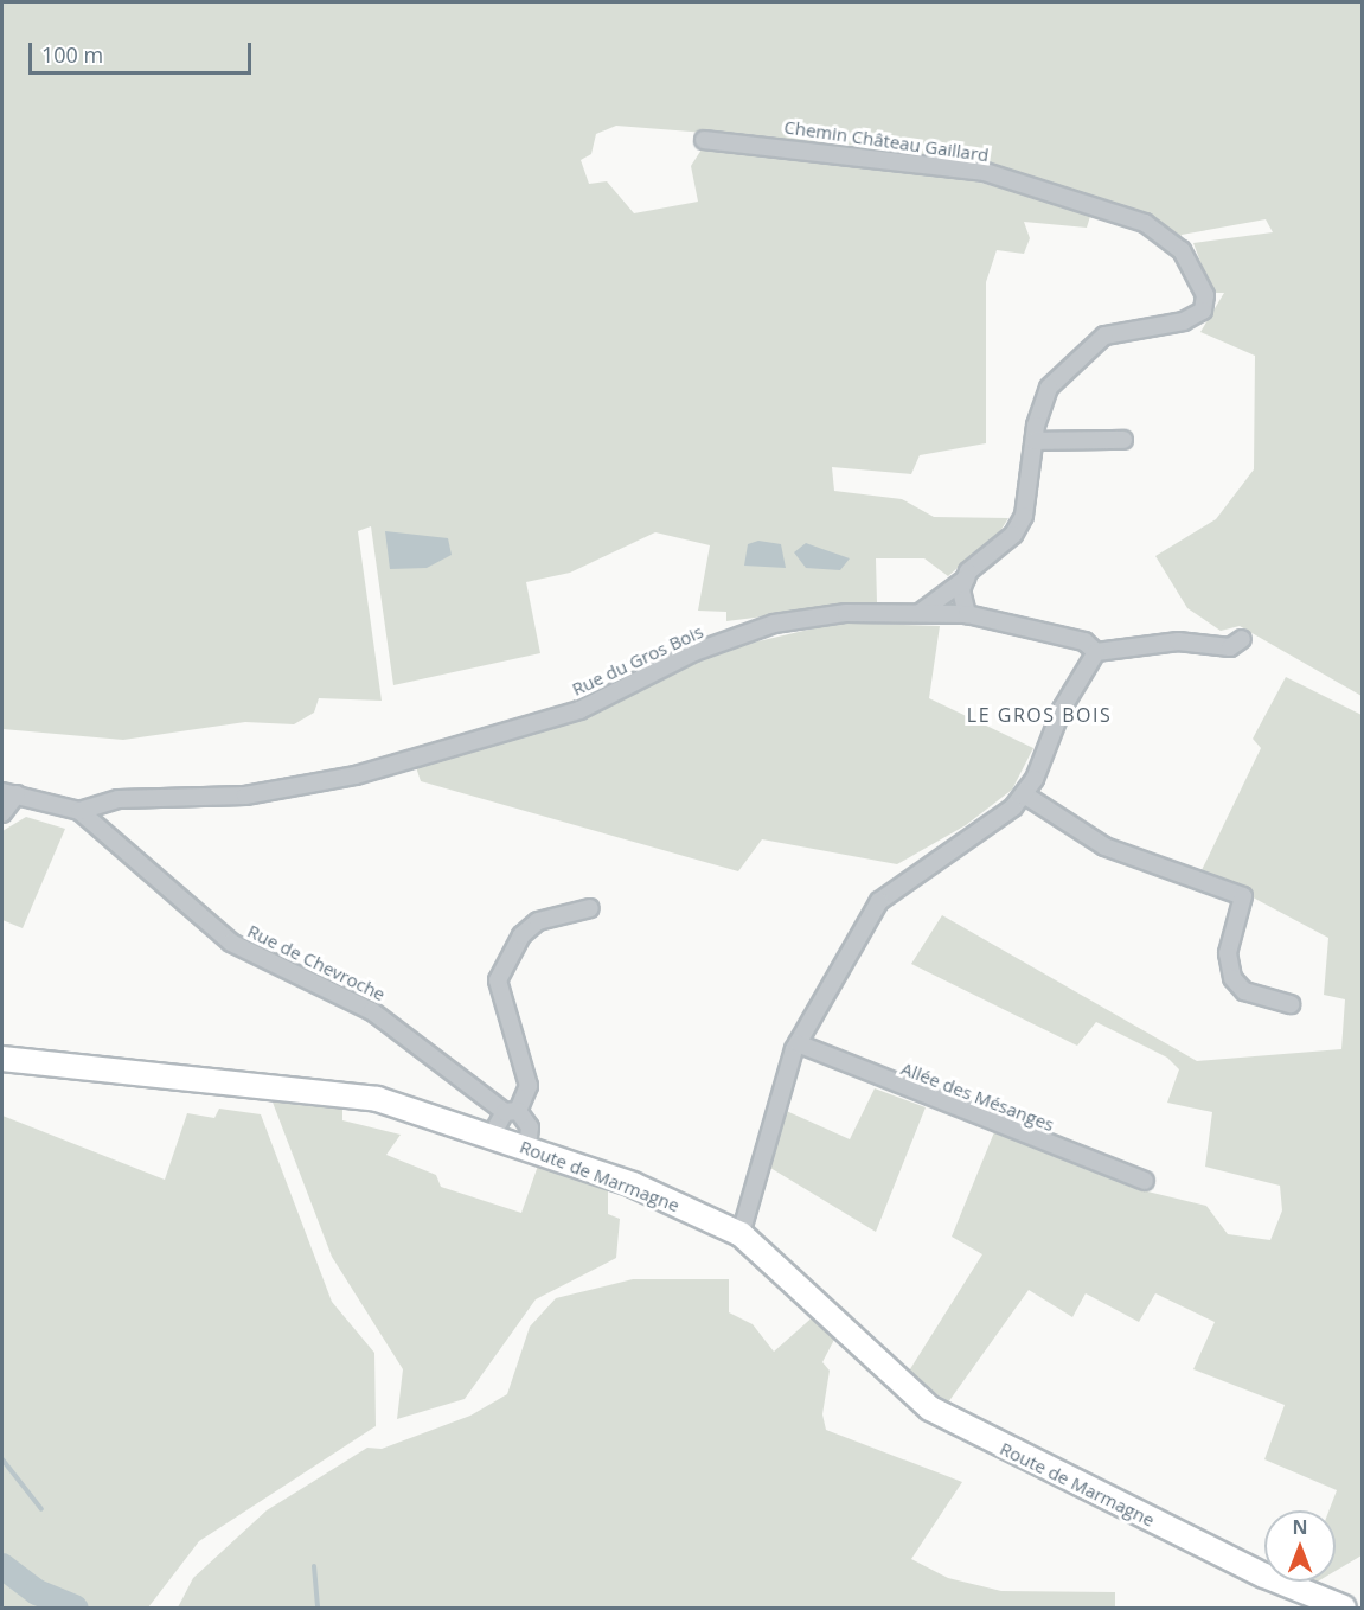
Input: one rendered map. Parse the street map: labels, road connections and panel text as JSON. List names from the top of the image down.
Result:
{
  "streets": {
    "main road": ["Route de Marmagne"],
    "street": [
      "Chemin Château Gaillard",
      "Rue du Gros Bois",
      "Rue de Chevroche",
      "Allée des Mésanges"
    ]
  },
  "crossings": [
    ["Chemin Château Gaillard", "Rue du Gros Bois"],
    ["Rue du Gros Bois", "Rue de Chevroche"]
  ],
  "districts": ["LE GROS BOIS"],
  "scale_bar": "100 m",
  "north": "top"
}
